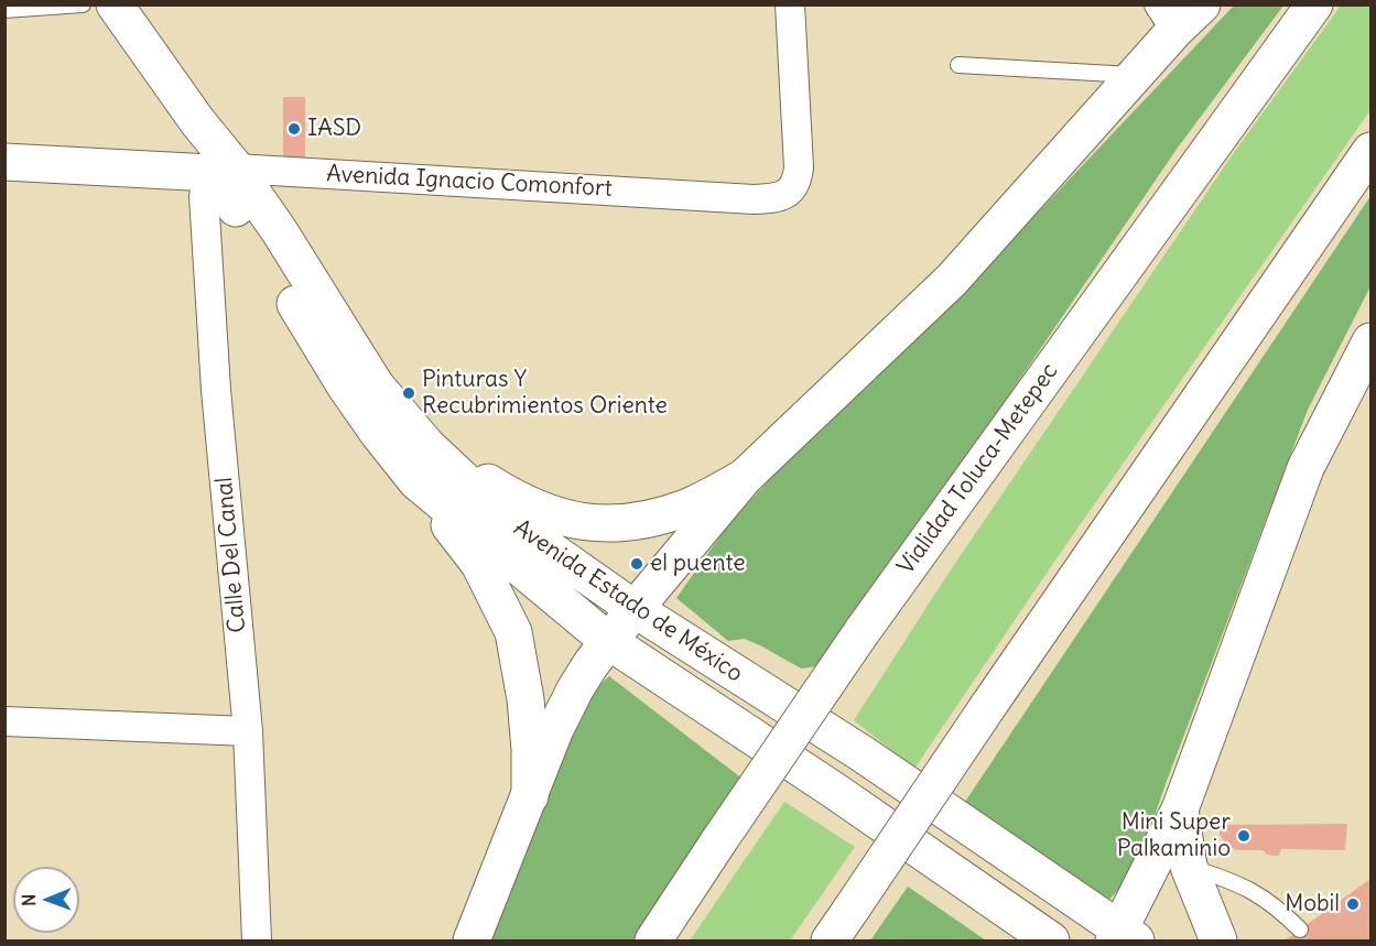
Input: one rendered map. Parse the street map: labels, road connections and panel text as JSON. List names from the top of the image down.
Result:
{
  "streets": {
    "main road": ["Avenida Ignacio Comonfort", "Vialidad Toluca-Metepec", "Avenida Estado de México"],
    "street": ["Calle Del Canal"]
  },
  "crossings": [
    ["Avenida Ignacio Comonfort", "Calle Del Canal"],
    ["Avenida Ignacio Comonfort", "Avenida Estado de México"],
    ["Calle Del Canal", "Avenida Estado de México"]
  ],
  "places": [
    "IASD",
    "Pinturas Y Recubrimientos Oriente",
    "el puente",
    "Mini Super Palkaminio",
    "Mobil"
  ],
  "north": "left"
}
